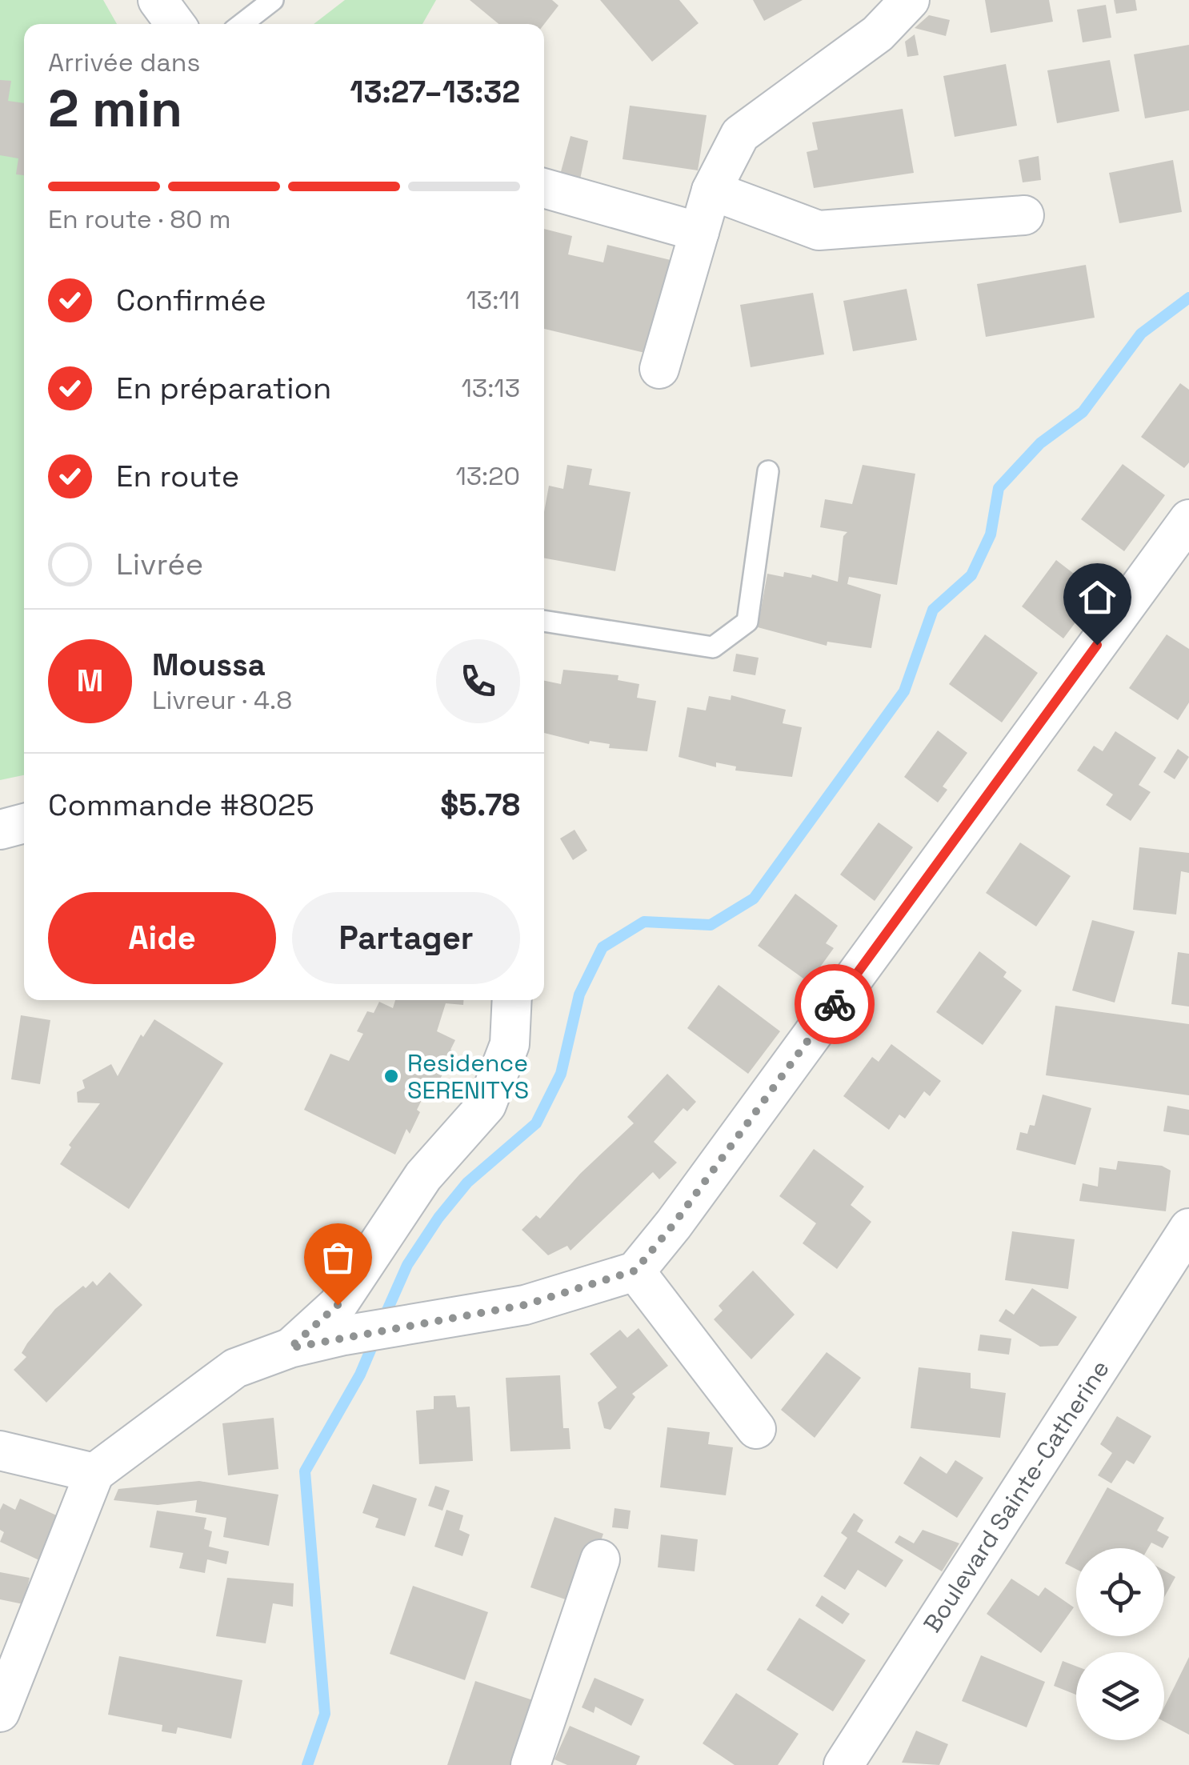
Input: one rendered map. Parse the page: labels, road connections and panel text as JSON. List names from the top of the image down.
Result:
{
  "streets": {
    "street": ["Boulevard Sainte-Catherine"]
  },
  "places": ["Residence SERENITYS"],
  "page": {
    "heading": ["2 min", "Arrivée dans", "13:27–13:32"],
    "panel": [
      "Moussa",
      "Livreur · 4.8",
      "Commande #8025",
      "$5.78"
    ],
    "bar": "En route · 80 m",
    "list": [
      ["Confirmée", "13:11"],
      ["En préparation", "13:13"],
      ["En route", "13:20"],
      "Livrée"
    ],
    "round": "M",
    "buttons": ["Aide", "Partager"]
  }
}
